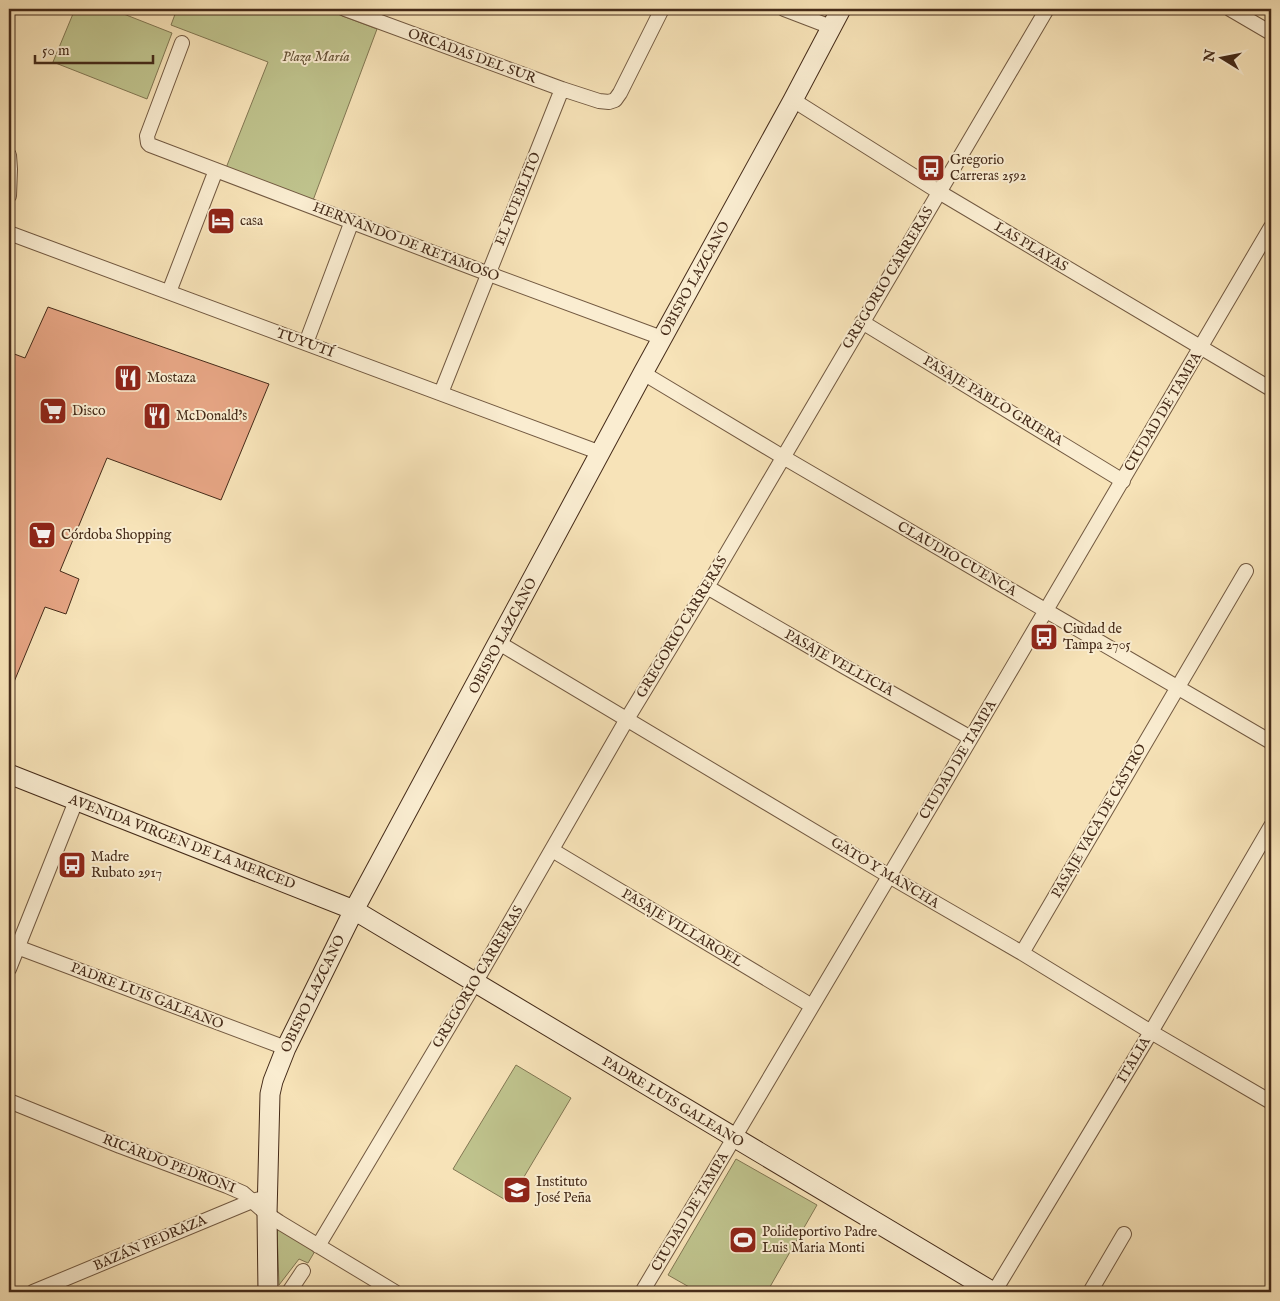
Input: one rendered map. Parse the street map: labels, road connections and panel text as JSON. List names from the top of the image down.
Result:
{
  "streets": {
    "main road": ["OBISPO LAZCANO", "AVENIDA VIRGEN DE LA MERCED", "PADRE LUIS GALEANO"],
    "street": [
      "ORCADAS DEL SUR",
      "EL PUEBLITO",
      "HERNANDO DE RETAMOSO",
      "LAS PLAYAS",
      "GREGORIO CARRERAS",
      "TUYUTÍ",
      "PASAJE PABLO GRIERA",
      "CIUDAD DE TAMPA",
      "CLAUDIO CUENCA",
      "PASAJE VELLICIA",
      "PASAJE VACA DE CASTRO",
      "GATO Y MANCHA",
      "PASAJE VILLAROEL",
      "ITALIA",
      "RICARDO PEDRONI",
      "BAZÁN PEDRAZA"
    ]
  },
  "crossings": [
    ["ORCADAS DEL SUR", "EL PUEBLITO"],
    ["EL PUEBLITO", "HERNANDO DE RETAMOSO"],
    ["EL PUEBLITO", "TUYUTÍ"],
    ["HERNANDO DE RETAMOSO", "OBISPO LAZCANO"],
    ["LAS PLAYAS", "GREGORIO CARRERAS"],
    ["LAS PLAYAS", "OBISPO LAZCANO"],
    ["LAS PLAYAS", "CIUDAD DE TAMPA"],
    ["GREGORIO CARRERAS", "PASAJE PABLO GRIERA"],
    ["GREGORIO CARRERAS", "CLAUDIO CUENCA"],
    ["GREGORIO CARRERAS", "PASAJE VELLICIA"],
    ["GREGORIO CARRERAS", "GATO Y MANCHA"],
    ["GREGORIO CARRERAS", "PASAJE VILLAROEL"],
    ["GREGORIO CARRERAS", "PADRE LUIS GALEANO"],
    ["GREGORIO CARRERAS", "RICARDO PEDRONI"],
    ["OBISPO LAZCANO", "TUYUTÍ"],
    ["OBISPO LAZCANO", "CLAUDIO CUENCA"],
    ["OBISPO LAZCANO", "AVENIDA VIRGEN DE LA MERCED"],
    ["OBISPO LAZCANO", "GATO Y MANCHA"],
    ["OBISPO LAZCANO", "PADRE LUIS GALEANO"],
    ["OBISPO LAZCANO", "RICARDO PEDRONI"],
    ["OBISPO LAZCANO", "BAZÁN PEDRAZA"],
    ["PASAJE PABLO GRIERA", "CIUDAD DE TAMPA"],
    ["CIUDAD DE TAMPA", "CLAUDIO CUENCA"],
    ["CIUDAD DE TAMPA", "PASAJE VELLICIA"],
    ["CIUDAD DE TAMPA", "GATO Y MANCHA"],
    ["CIUDAD DE TAMPA", "PASAJE VILLAROEL"],
    ["CIUDAD DE TAMPA", "PADRE LUIS GALEANO"],
    ["CLAUDIO CUENCA", "PASAJE VACA DE CASTRO"],
    ["PASAJE VACA DE CASTRO", "GATO Y MANCHA"],
    ["AVENIDA VIRGEN DE LA MERCED", "PADRE LUIS GALEANO"],
    ["GATO Y MANCHA", "ITALIA"],
    ["PADRE LUIS GALEANO", "ITALIA"],
    ["RICARDO PEDRONI", "BAZÁN PEDRAZA"]
  ],
  "parks": ["Plaza María"],
  "places": {
    "bus stop": ["Gregorio Carreras 2592", "Ciudad de Tampa 2705", "Madre Rubato 2917"],
    "hotel": ["casa"],
    "restaurant": ["Mostaza", "McDonald's"],
    "supermarket": ["Disco", "Córdoba Shopping"],
    "school or university": ["Instituto José Peña"],
    "sports": ["Polideportivo Padre Luis Maria Monti"]
  },
  "scale_bar": "50 m",
  "north": "left"
}
